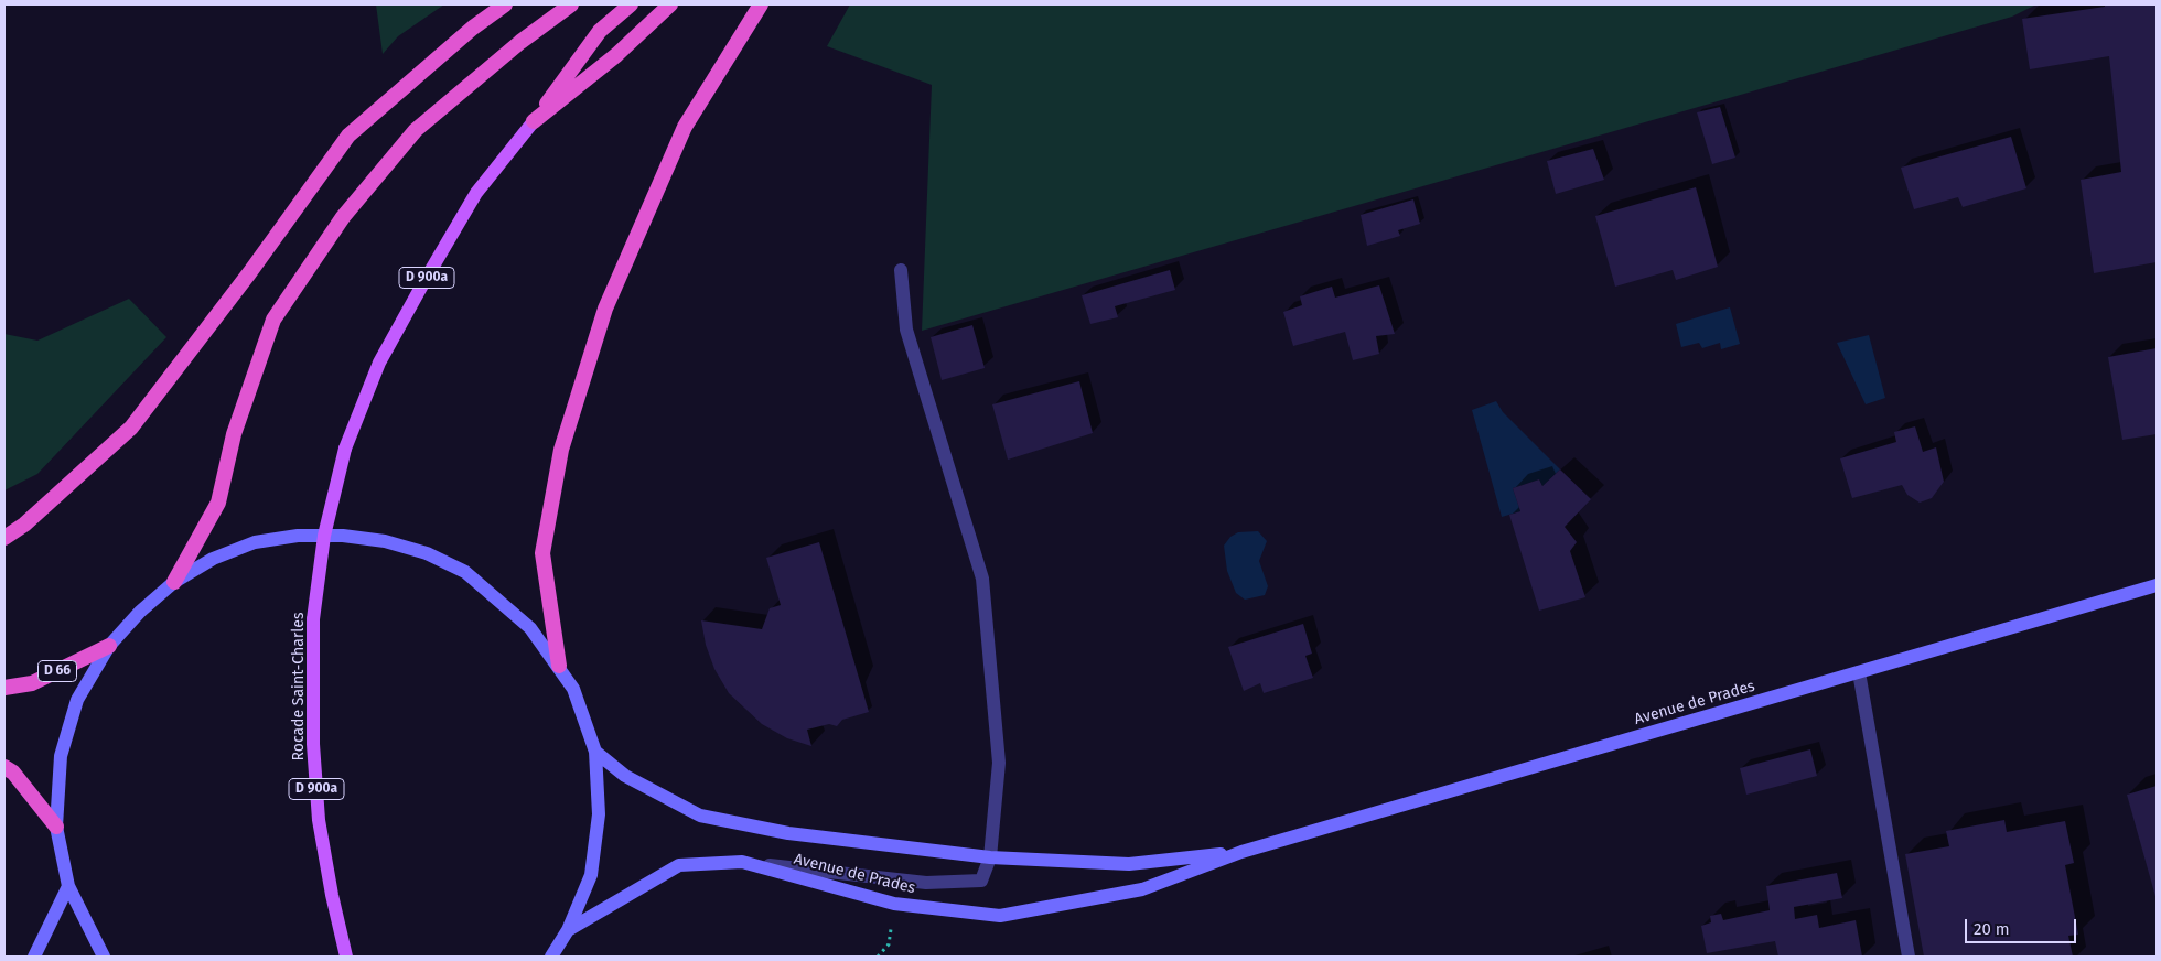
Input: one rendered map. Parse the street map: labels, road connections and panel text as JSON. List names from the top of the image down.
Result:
{
  "streets": {
    "highway": ["D 900a", "D 66"],
    "main road": ["Rocade Saint-Charles", "Avenue de Prades"]
  },
  "crossings": [
    ["D 900a", "Rocade Saint-Charles"]
  ],
  "scale_bar": "20 m"
}
